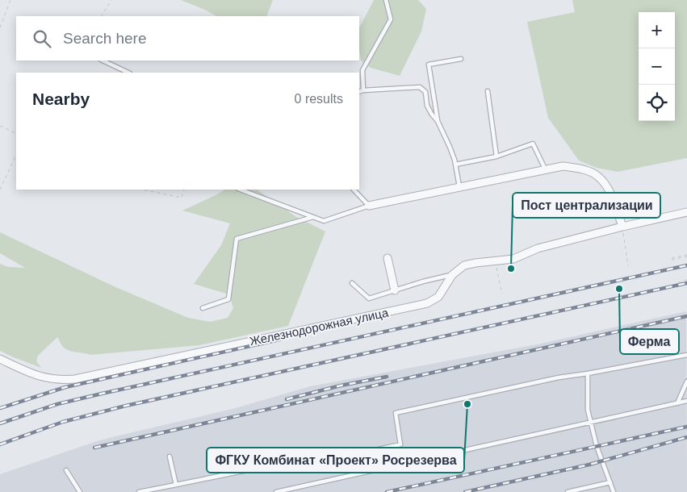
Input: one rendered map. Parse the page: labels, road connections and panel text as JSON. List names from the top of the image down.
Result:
{
  "streets": {
    "street": ["Железнодорожная улица"]
  },
  "places": ["Пост централизации", "Ферма", "ФГКУ Комбинат «Проект» Росрезерва"],
  "page": {
    "map_buttons": ["+", "−"],
    "search": "Search here",
    "heading": ["Nearby", "0 results"]
  }
}
